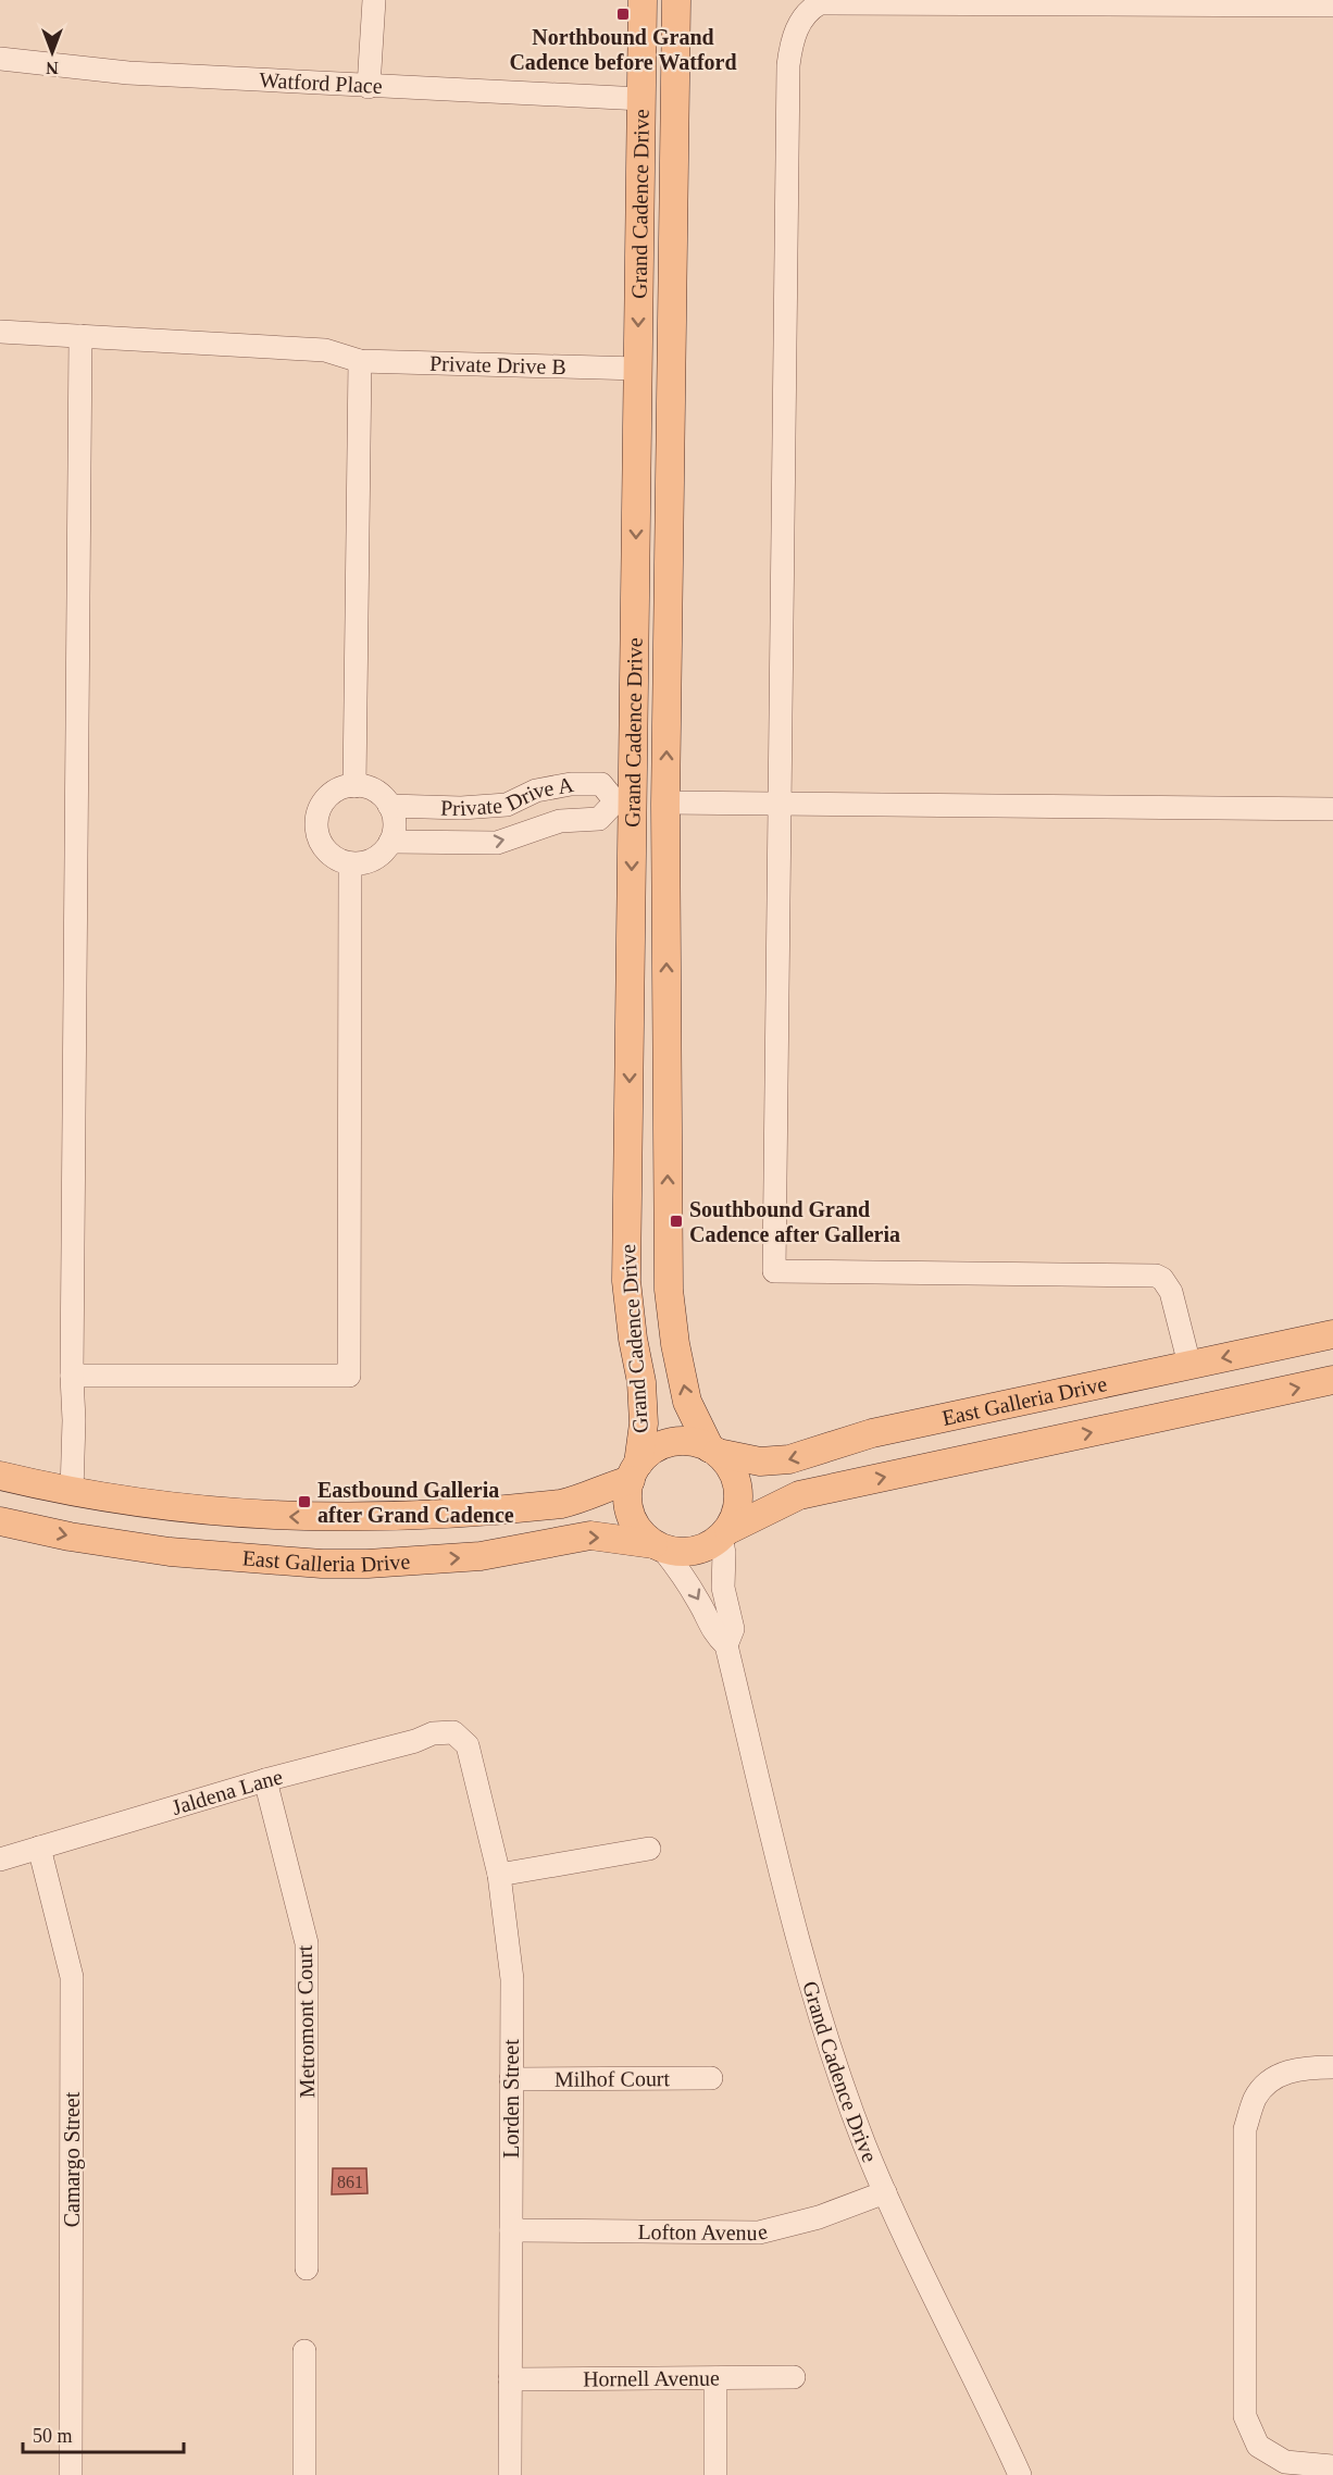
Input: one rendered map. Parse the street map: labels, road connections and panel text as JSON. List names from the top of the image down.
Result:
{
  "streets": {
    "main road": ["Grand Cadence Drive", "East Galleria Drive"],
    "street": [
      "Watford Place",
      "Private Drive B",
      "Private Drive A",
      "Jaldena Lane",
      "Metromont Court",
      "Milhof Court",
      "Lorden Street",
      "Camargo Street",
      "Lofton Avenue",
      "Hornell Avenue"
    ]
  },
  "crossings": [
    ["Watford Place", "Grand Cadence Drive"],
    ["Grand Cadence Drive", "Private Drive B"],
    ["Grand Cadence Drive", "Private Drive A"],
    ["Grand Cadence Drive", "East Galleria Drive"],
    ["Grand Cadence Drive", "Lofton Avenue"],
    ["Jaldena Lane", "Metromont Court"],
    ["Jaldena Lane", "Lorden Street"],
    ["Jaldena Lane", "Camargo Street"],
    ["Milhof Court", "Lorden Street"],
    ["Lorden Street", "Lofton Avenue"],
    ["Lorden Street", "Hornell Avenue"]
  ],
  "places": {
    "transit": ["Northbound Grand Cadence before Watford", "Southbound Grand Cadence after Galleria", "Eastbound Galleria after Grand Cadence"]
  },
  "house_numbers": ["861"],
  "scale_bar": "50 m",
  "north": "bottom"
}
